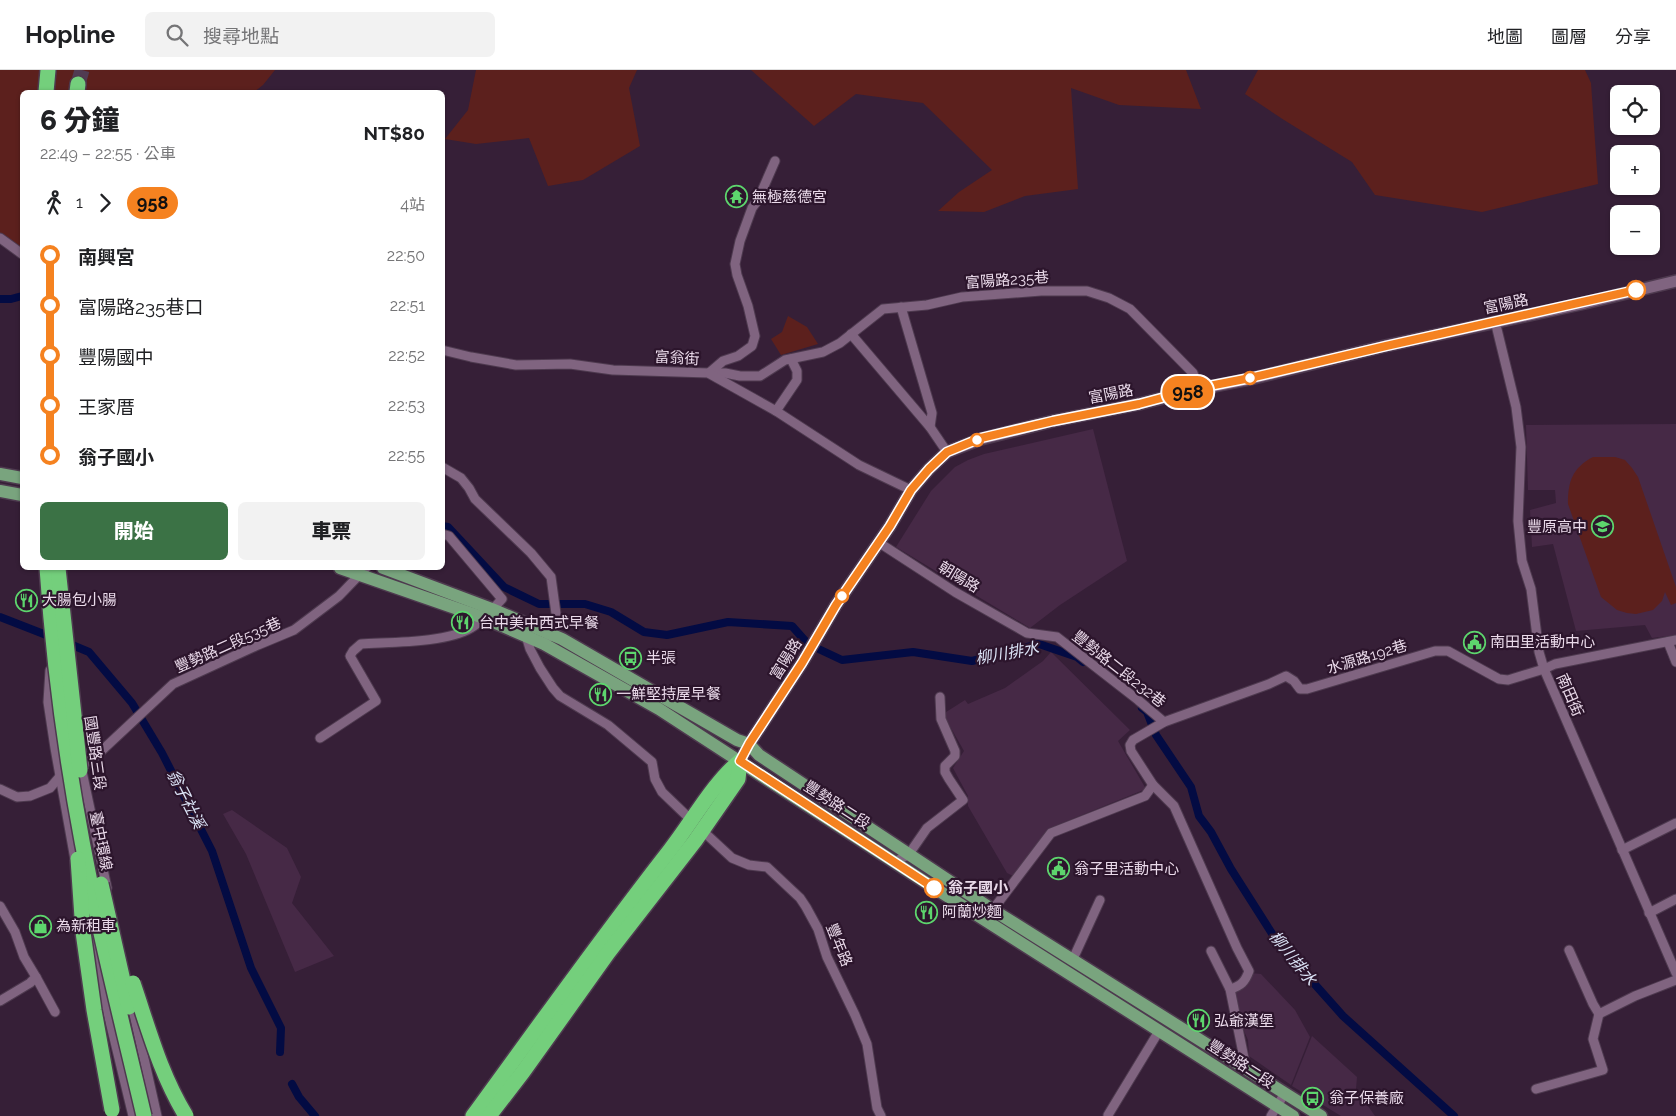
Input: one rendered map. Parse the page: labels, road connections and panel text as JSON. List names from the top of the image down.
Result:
{
  "streets": {
    "highway": ["臺中環線"],
    "main road": ["豐勢路二段"],
    "street": [
      "富陽路235巷",
      "富陽路",
      "富翁街",
      "朝陽路",
      "豐勢路二段535巷",
      "水源路192巷",
      "豐勢路二段232巷",
      "南田街",
      "國豐路三段",
      "豐年路"
    ]
  },
  "crossings": [
    ["富陽路235巷", "富陽路"],
    ["富陽路235巷", "富翁街"],
    ["富陽路", "富翁街"],
    ["富陽路", "朝陽路"],
    ["富陽路", "南田街"],
    ["富陽路", "豐勢路二段"],
    ["朝陽路", "豐勢路二段232巷"],
    ["豐勢路二段535巷", "國豐路三段"],
    ["豐勢路二段535巷", "豐勢路二段"],
    ["水源路192巷", "豐勢路二段232巷"],
    ["水源路192巷", "南田街"],
    ["國豐路三段", "臺中環線"]
  ],
  "water": ["柳川排水", "翁子社溪"],
  "places": {
    "temple": ["無極慈德宮"],
    "school or university": ["豐原高中"],
    "restaurant": [
      "大腸包小腸",
      "台中美中西式早餐",
      "一鮮堅持屋早餐",
      "阿蘭炒麵",
      "弘爺漢堡"
    ],
    "public building": ["南田里活動中心", "翁子里活動中心"],
    "bus stop": ["半張", "翁子保養廠"],
    "other": ["翁子國小"],
    "shop": ["為新租車"]
  },
  "lines": ["bus line 958"],
  "page": {
    "header": "Hopline",
    "search": "搜尋地點",
    "nav": ["地圖", "圖層", "分享"],
    "on_map": "958",
    "map_buttons": ["+", "−"],
    "heading": ["6 分鐘", "22:49 – 22:55 · 公車", "NT$80"],
    "legs": ["1", "958", "4站"],
    "list": [
      {
        "name": "南興宮",
        "value": "22:50"
      },
      {
        "name": "富陽路235巷口",
        "value": "22:51"
      },
      {
        "name": "豐陽國中",
        "value": "22:52"
      },
      {
        "name": "王家厝",
        "value": "22:53"
      },
      {
        "name": "翁子國小",
        "value": "22:55"
      }
    ],
    "buttons": ["開始", "車票"]
  }
}
